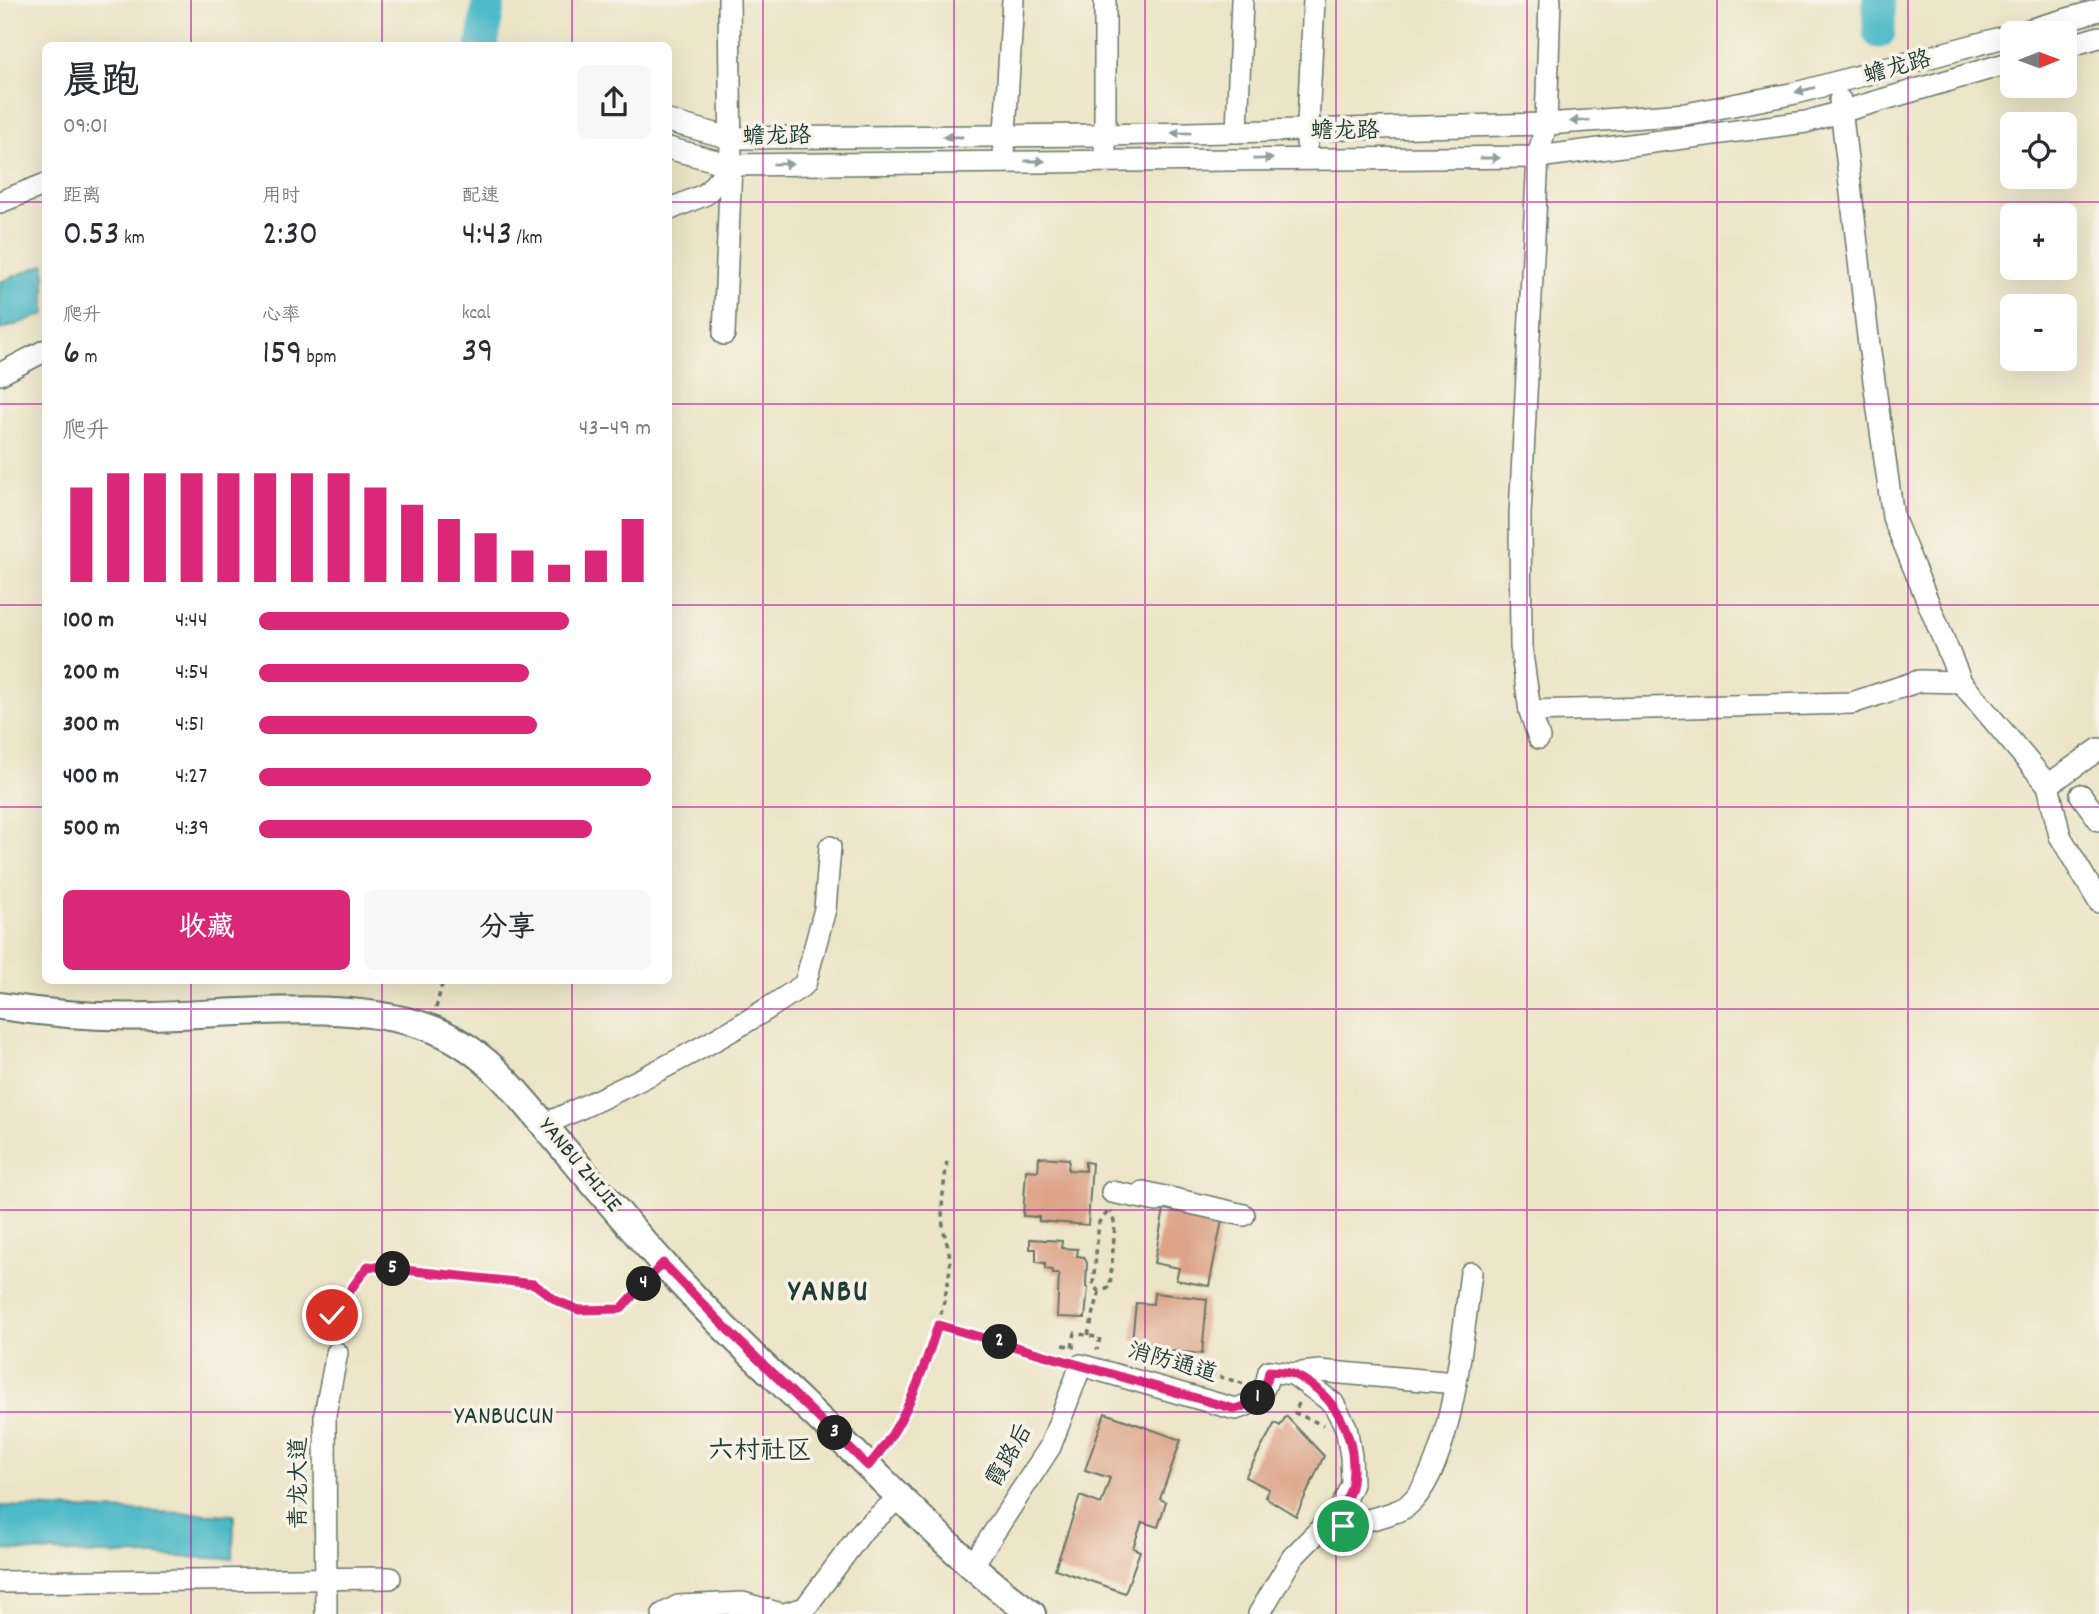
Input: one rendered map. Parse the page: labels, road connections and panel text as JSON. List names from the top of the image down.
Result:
{
  "streets": {
    "main road": ["YANBU ZHIJIE"],
    "street": [
      "蟾龙路",
      "消防通道",
      "霞路后",
      "青龙大道"
    ]
  },
  "crossings": [
    ["YANBU ZHIJIE", "霞路后"],
    ["消防通道", "霞路后"]
  ],
  "districts": ["YANBU", "YANBUCUN", "六村社区"],
  "north": "right",
  "page": {
    "map_buttons": ["+", "−"],
    "heading": ["晨跑", "09:01"],
    "stats": [
      ["距离", "0.53 km"],
      ["用时", "2:30"],
      ["配速", "4:43 /km"],
      ["爬升", "6 m"],
      ["心率", "159 bpm"],
      ["kcal", "39"]
    ],
    "chart": ["爬升", "43–49 m"],
    "list": [
      {
        "name": "100 m",
        "note": "4:44"
      },
      {
        "name": "200 m",
        "note": "4:54"
      },
      {
        "name": "300 m",
        "note": "4:51"
      },
      {
        "name": "400 m",
        "note": "4:27"
      },
      {
        "name": "500 m",
        "note": "4:39"
      }
    ],
    "buttons": ["收藏", "分享"],
    "pins": [
      "5",
      "4",
      "2",
      "1",
      "3"
    ]
  }
}
